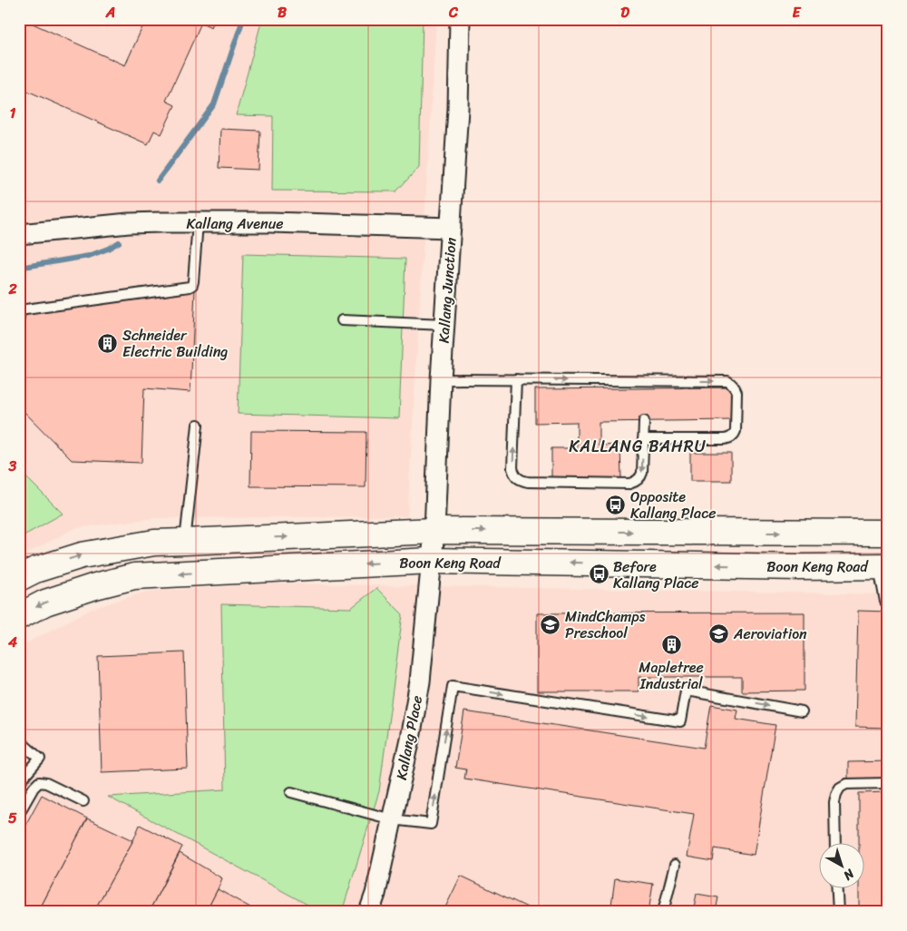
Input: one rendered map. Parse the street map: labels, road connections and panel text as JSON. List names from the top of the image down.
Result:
{
  "streets": {
    "main road": ["Boon Keng Road"],
    "street": ["Kallang Avenue", "Kallang Junction", "Kallang Place"]
  },
  "crossings": [
    ["Kallang Avenue", "Kallang Junction"],
    ["Kallang Junction", "Boon Keng Road"],
    ["Kallang Junction", "Kallang Place"],
    ["Boon Keng Road", "Kallang Place"]
  ],
  "districts": ["KALLANG BAHRU"],
  "places": {
    "building": ["Schneider Electric Building", "Mapletree Industrial"],
    "bus stop": ["Opposite Kallang Place", "Before Kallang Place"],
    "school or university": ["MindChamps Preschool", "Aeroviation"]
  },
  "north": "bottom right",
  "grid": {
    "columns": [
      "A",
      "B",
      "C",
      "D",
      "E"
    ],
    "rows": [
      "1",
      "2",
      "3",
      "4",
      "5"
    ]
  }
}
